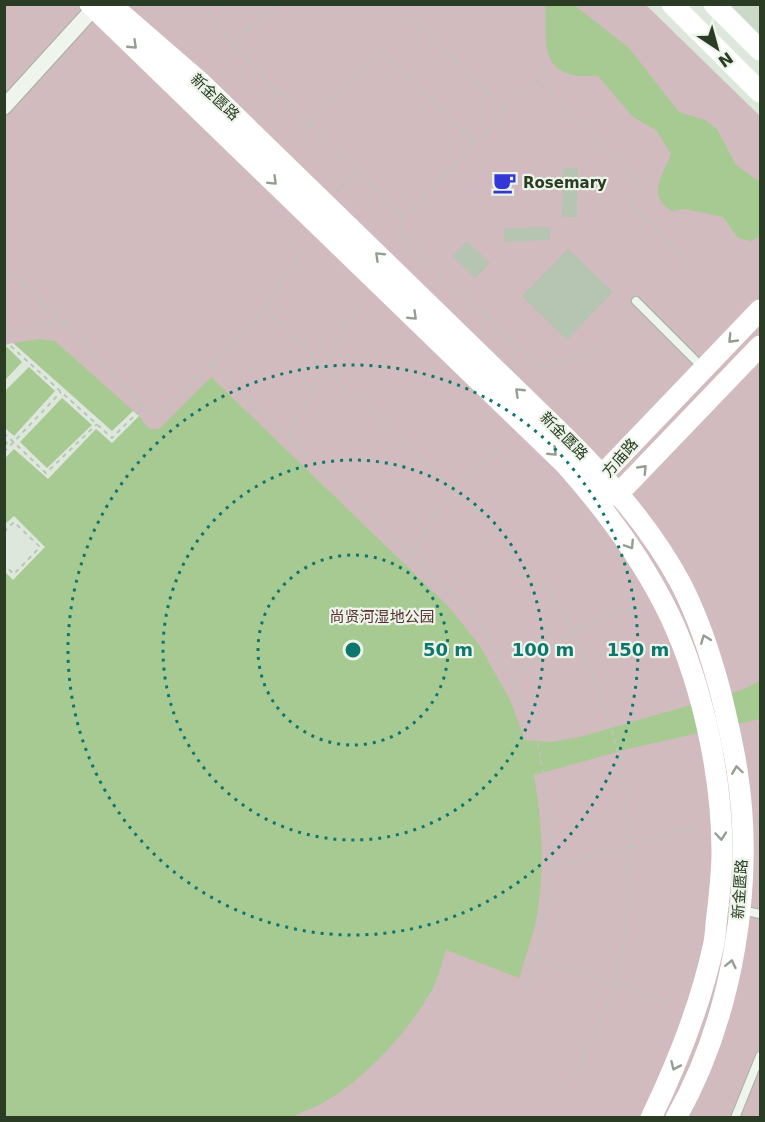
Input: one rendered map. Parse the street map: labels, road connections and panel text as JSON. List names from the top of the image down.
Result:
{
  "streets": {
    "street": ["新金匮路", "方庙路"]
  },
  "crossings": [
    ["新金匮路", "方庙路"]
  ],
  "parks": ["尚贤河湿地公园"],
  "places": {
    "cafe": ["Rosemary"]
  },
  "north": "bottom right",
  "rings": ["50 m", "100 m", "150 m"]
}
